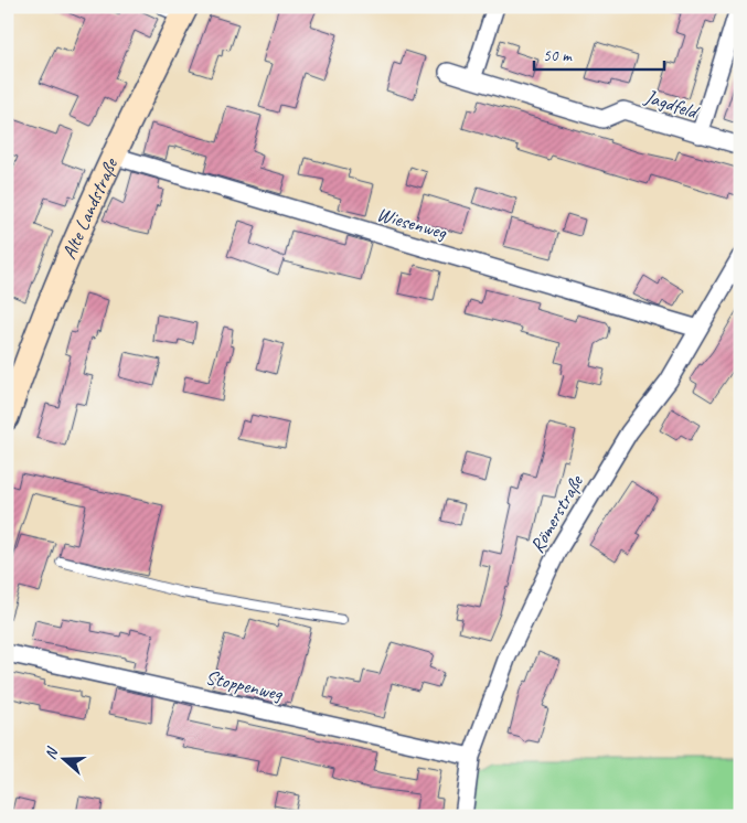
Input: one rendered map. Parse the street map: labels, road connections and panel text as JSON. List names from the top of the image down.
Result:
{
  "streets": {
    "main road": ["Alte Landstraße"],
    "street": [
      "Jagdfeld",
      "Wiesenweg",
      "Römerstraße",
      "Stoppenweg"
    ]
  },
  "crossings": [
    ["Alte Landstraße", "Wiesenweg"],
    ["Wiesenweg", "Römerstraße"],
    ["Römerstraße", "Stoppenweg"]
  ],
  "scale_bar": "50 m",
  "north": "left"
}
